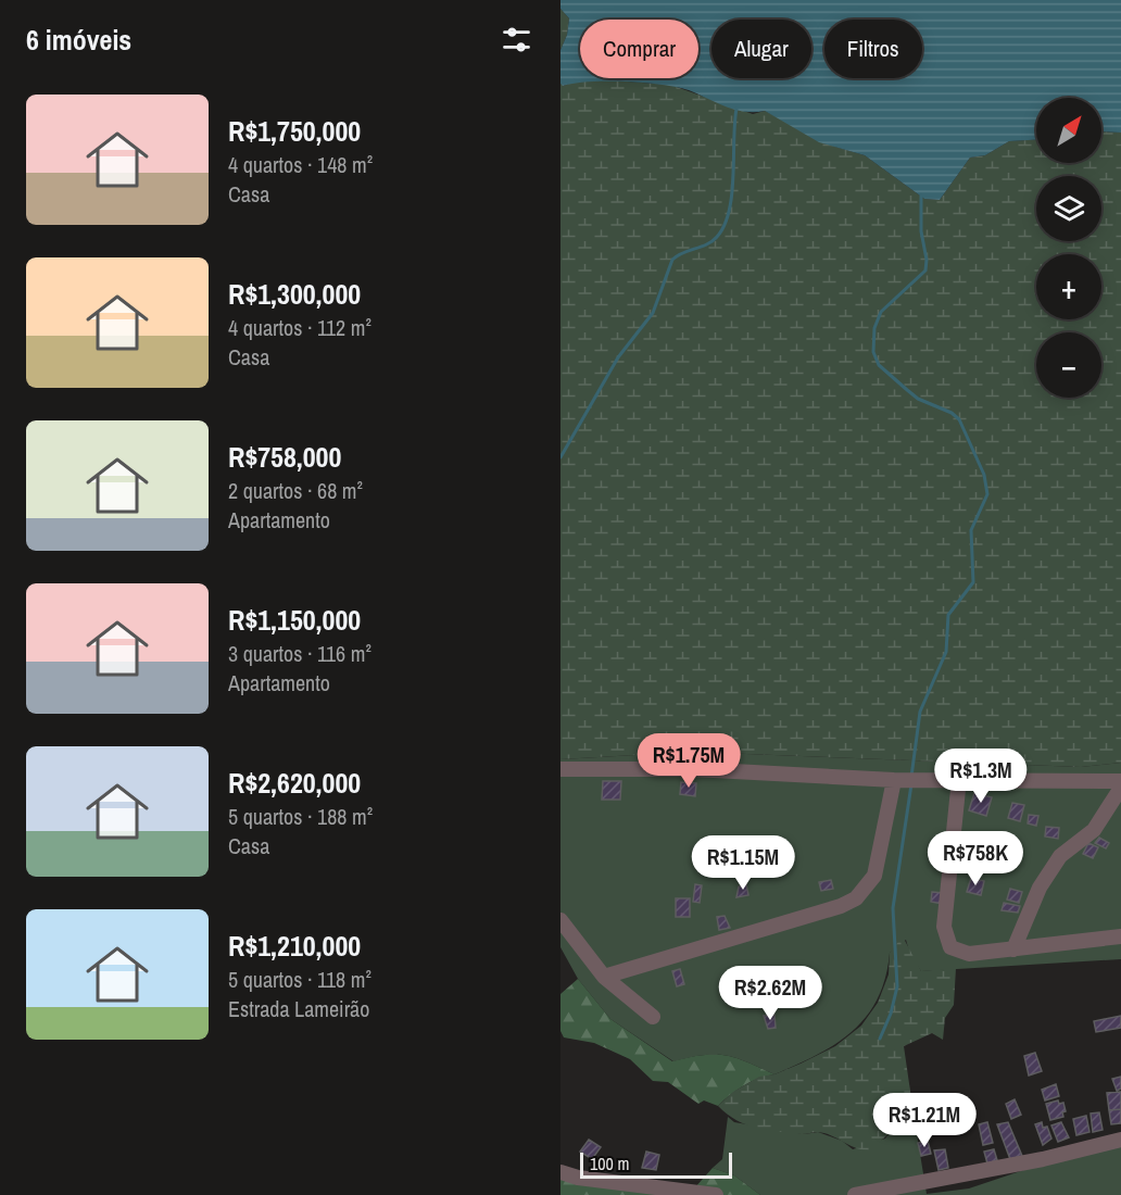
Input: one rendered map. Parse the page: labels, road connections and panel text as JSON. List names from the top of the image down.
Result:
{
  "scale_bar": "100 m",
  "north": "top right",
  "page": {
    "heading": "6 imóveis",
    "chip": ["Comprar", "Alugar", "Filtros"],
    "list": [
      {
        "name": "R$1,750,000",
        "note": "4 quartos · 148 m² · Casa"
      },
      {
        "name": "R$1,300,000",
        "note": "4 quartos · 112 m² · Casa"
      },
      {
        "name": "R$758,000",
        "note": "2 quartos · 68 m² · Apartamento"
      },
      {
        "name": "R$1,150,000",
        "note": "3 quartos · 116 m² · Apartamento"
      },
      {
        "name": "R$2,620,000",
        "note": "5 quartos · 188 m² · Casa"
      },
      {
        "name": "R$1,210,000",
        "note": "5 quartos · 118 m² · Estrada Lameirão"
      }
    ],
    "map_buttons": ["+", "−"],
    "price": [
      "R$1.75M",
      "R$1.3M",
      "R$758K",
      "R$1.15M",
      "R$2.62M",
      "R$1.21M"
    ],
    "scale": "100 m"
  }
}
